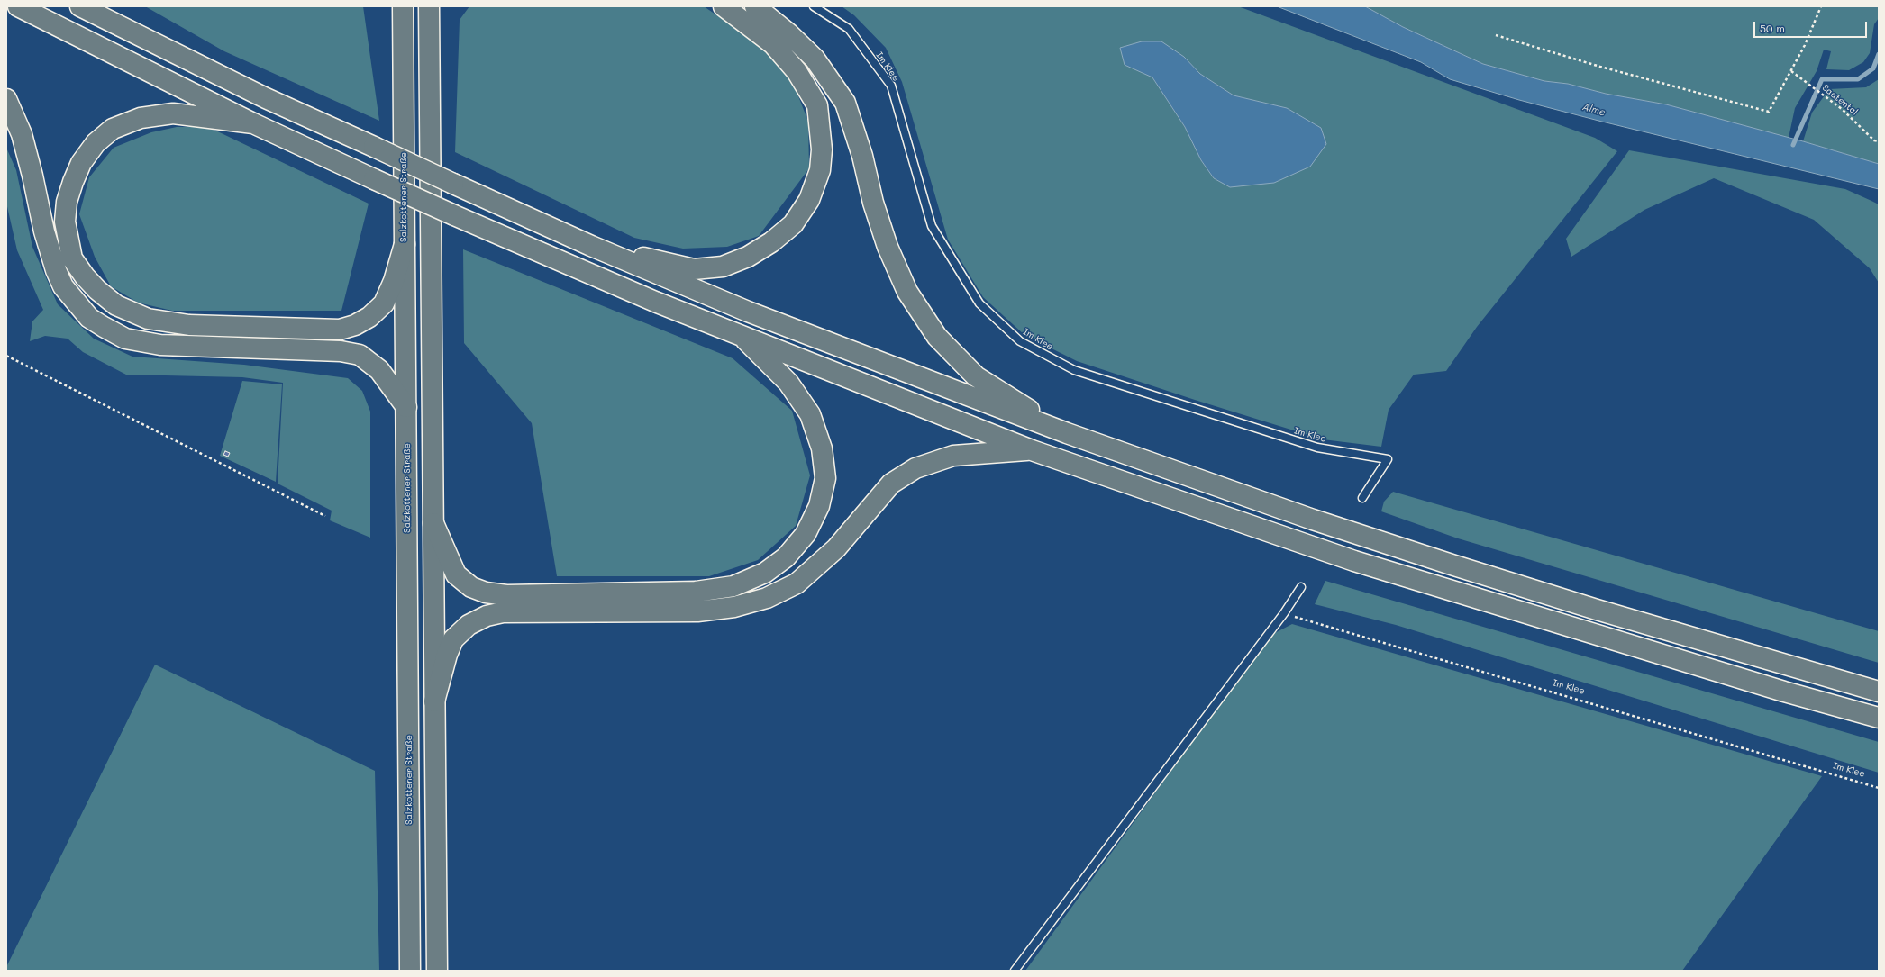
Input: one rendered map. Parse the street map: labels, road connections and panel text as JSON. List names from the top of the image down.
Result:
{
  "streets": {
    "highway": ["Salzkottener Straße"],
    "lane": ["Im Klee"],
    "path": ["Saatental"]
  },
  "water": ["Alme"],
  "scale_bar": "50 m"
}
